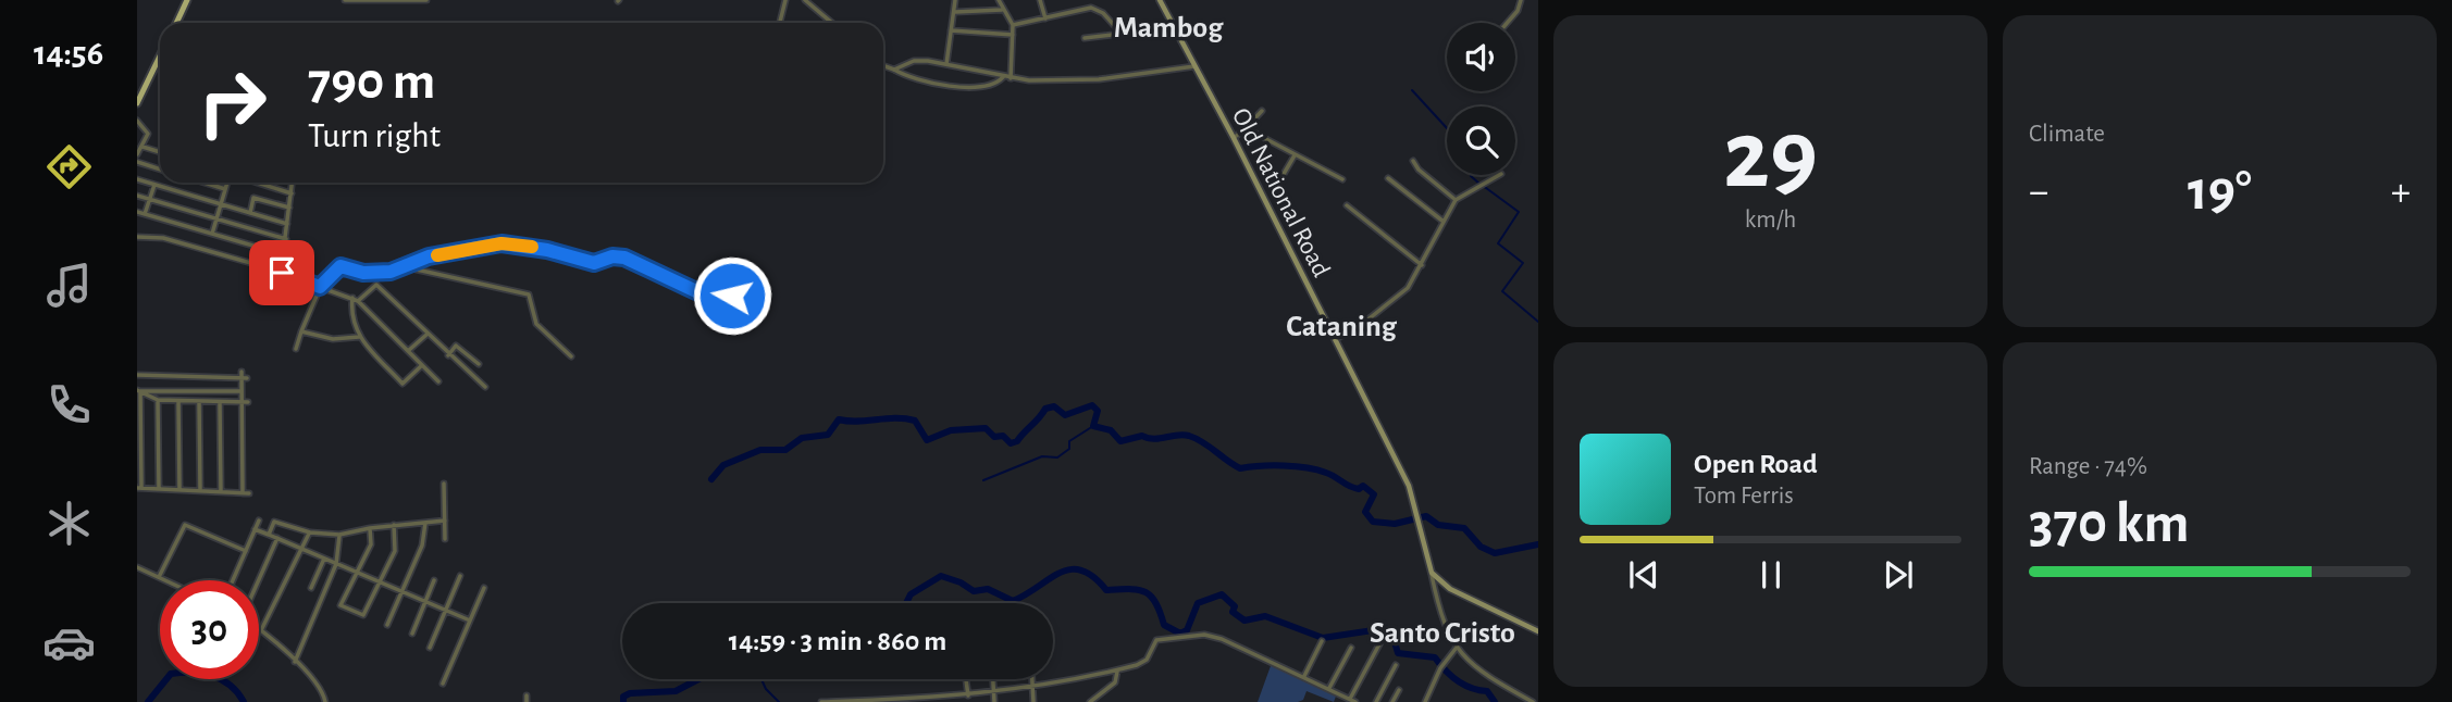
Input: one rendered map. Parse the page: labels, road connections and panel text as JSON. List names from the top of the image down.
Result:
{
  "streets": {
    "main road": ["Old National Road"]
  },
  "districts": ["Mambog", "Cataning", "Santo Cristo"],
  "page": {
    "tabs": "14:56",
    "tile": [
      ["29", "km/h"],
      "Climate",
      ["Range · 74%", "370 km"]
    ],
    "turn": ["790 m", "Turn right"],
    "heat": ["−", "19°", "+"],
    "song": ["Open Road", "Tom Ferris"],
    "limit": "30",
    "trip": "14:59 · 3 min · 860 m"
  }
}
